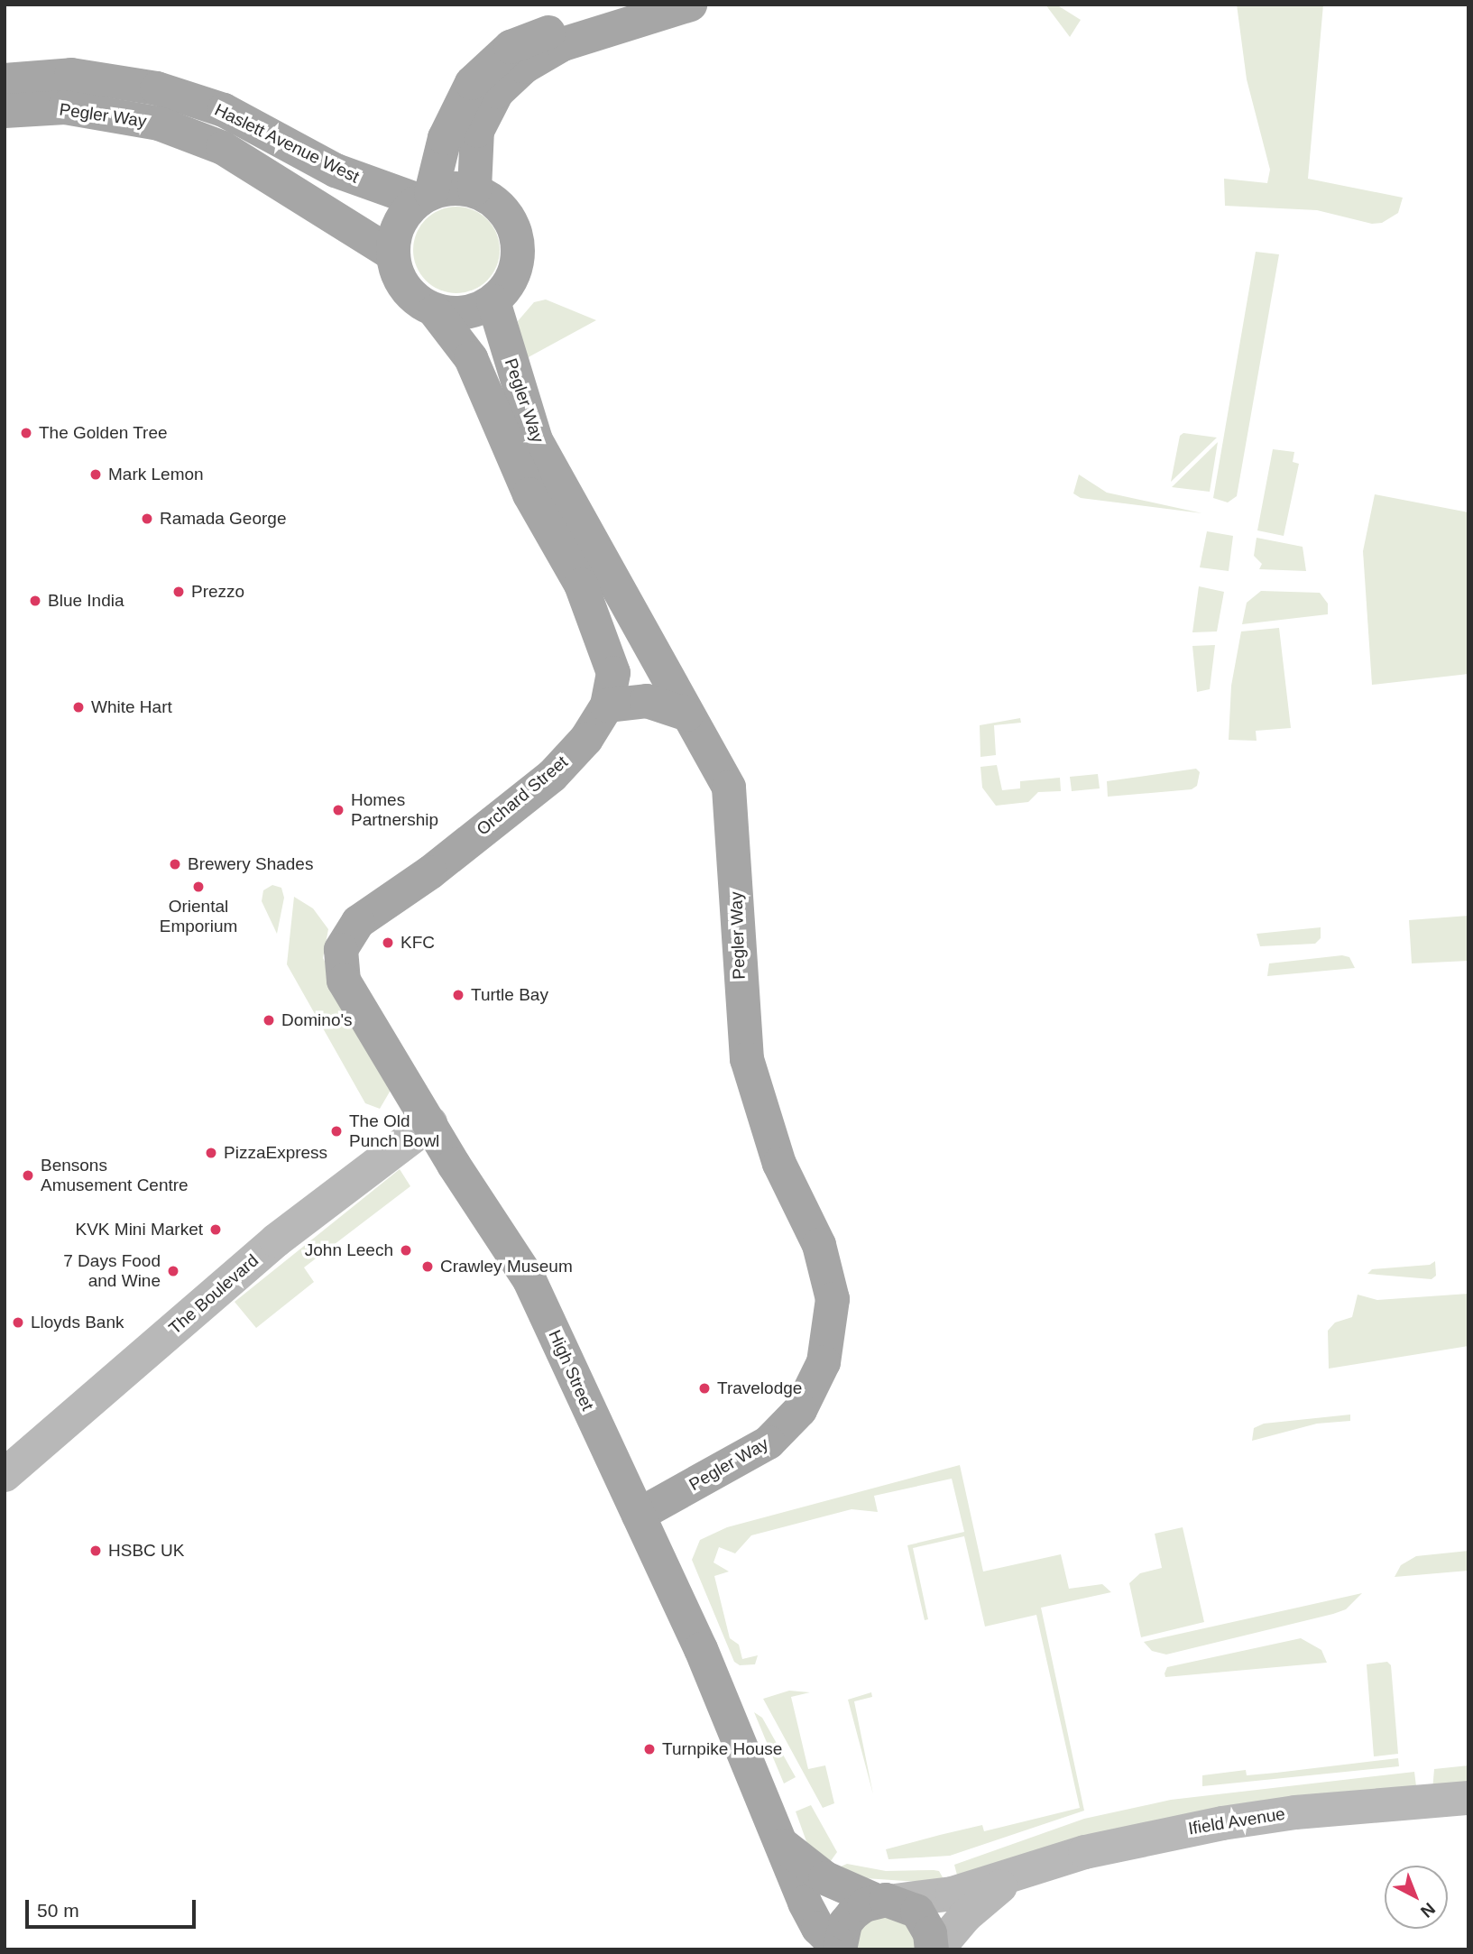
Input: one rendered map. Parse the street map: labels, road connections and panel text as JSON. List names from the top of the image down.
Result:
{
  "streets": {
    "main road": [
      "Pegler Way",
      "Haslett Avenue West",
      "Orchard Street",
      "High Street"
    ],
    "street": ["The Boulevard", "Ifield Avenue"]
  },
  "crossings": [
    ["Pegler Way", "Haslett Avenue West"],
    ["Pegler Way", "Orchard Street"],
    ["Pegler Way", "High Street"],
    ["Orchard Street", "High Street"],
    ["The Boulevard", "High Street"],
    ["High Street", "Ifield Avenue"]
  ],
  "places": [
    "The Golden Tree",
    "Mark Lemon",
    "Ramada George",
    "Prezzo",
    "Blue India",
    "White Hart",
    "Homes Partnership",
    "Brewery Shades",
    "Oriental Emporium",
    "KFC",
    "Turtle Bay",
    "Domino's",
    "The Old Punch Bowl",
    "PizzaExpress",
    "Bensons Amusement Centre",
    "KVK Mini Market",
    "John Leech",
    "Crawley Museum",
    "7 Days Food and Wine",
    "Lloyds Bank",
    "Travelodge",
    "HSBC UK",
    "Turnpike House"
  ],
  "scale_bar": "50 m",
  "north": "bottom right"
}
